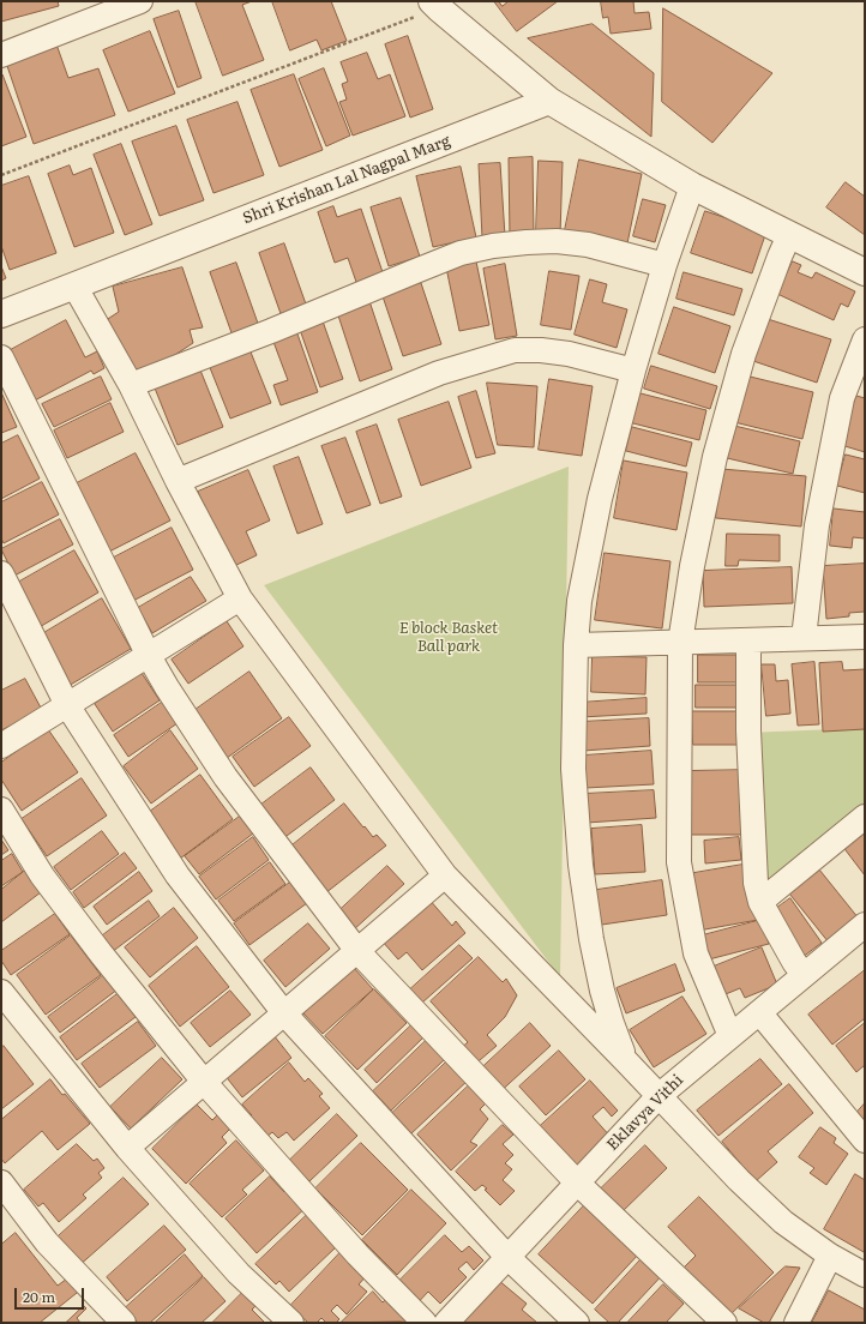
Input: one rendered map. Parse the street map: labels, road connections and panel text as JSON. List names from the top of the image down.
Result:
{
  "streets": {
    "street": ["Shri Krishan Lal Nagpal Marg", "Eklavya Vithi"]
  },
  "parks": ["E block Basket Ball park"],
  "scale_bar": "20 m"
}
